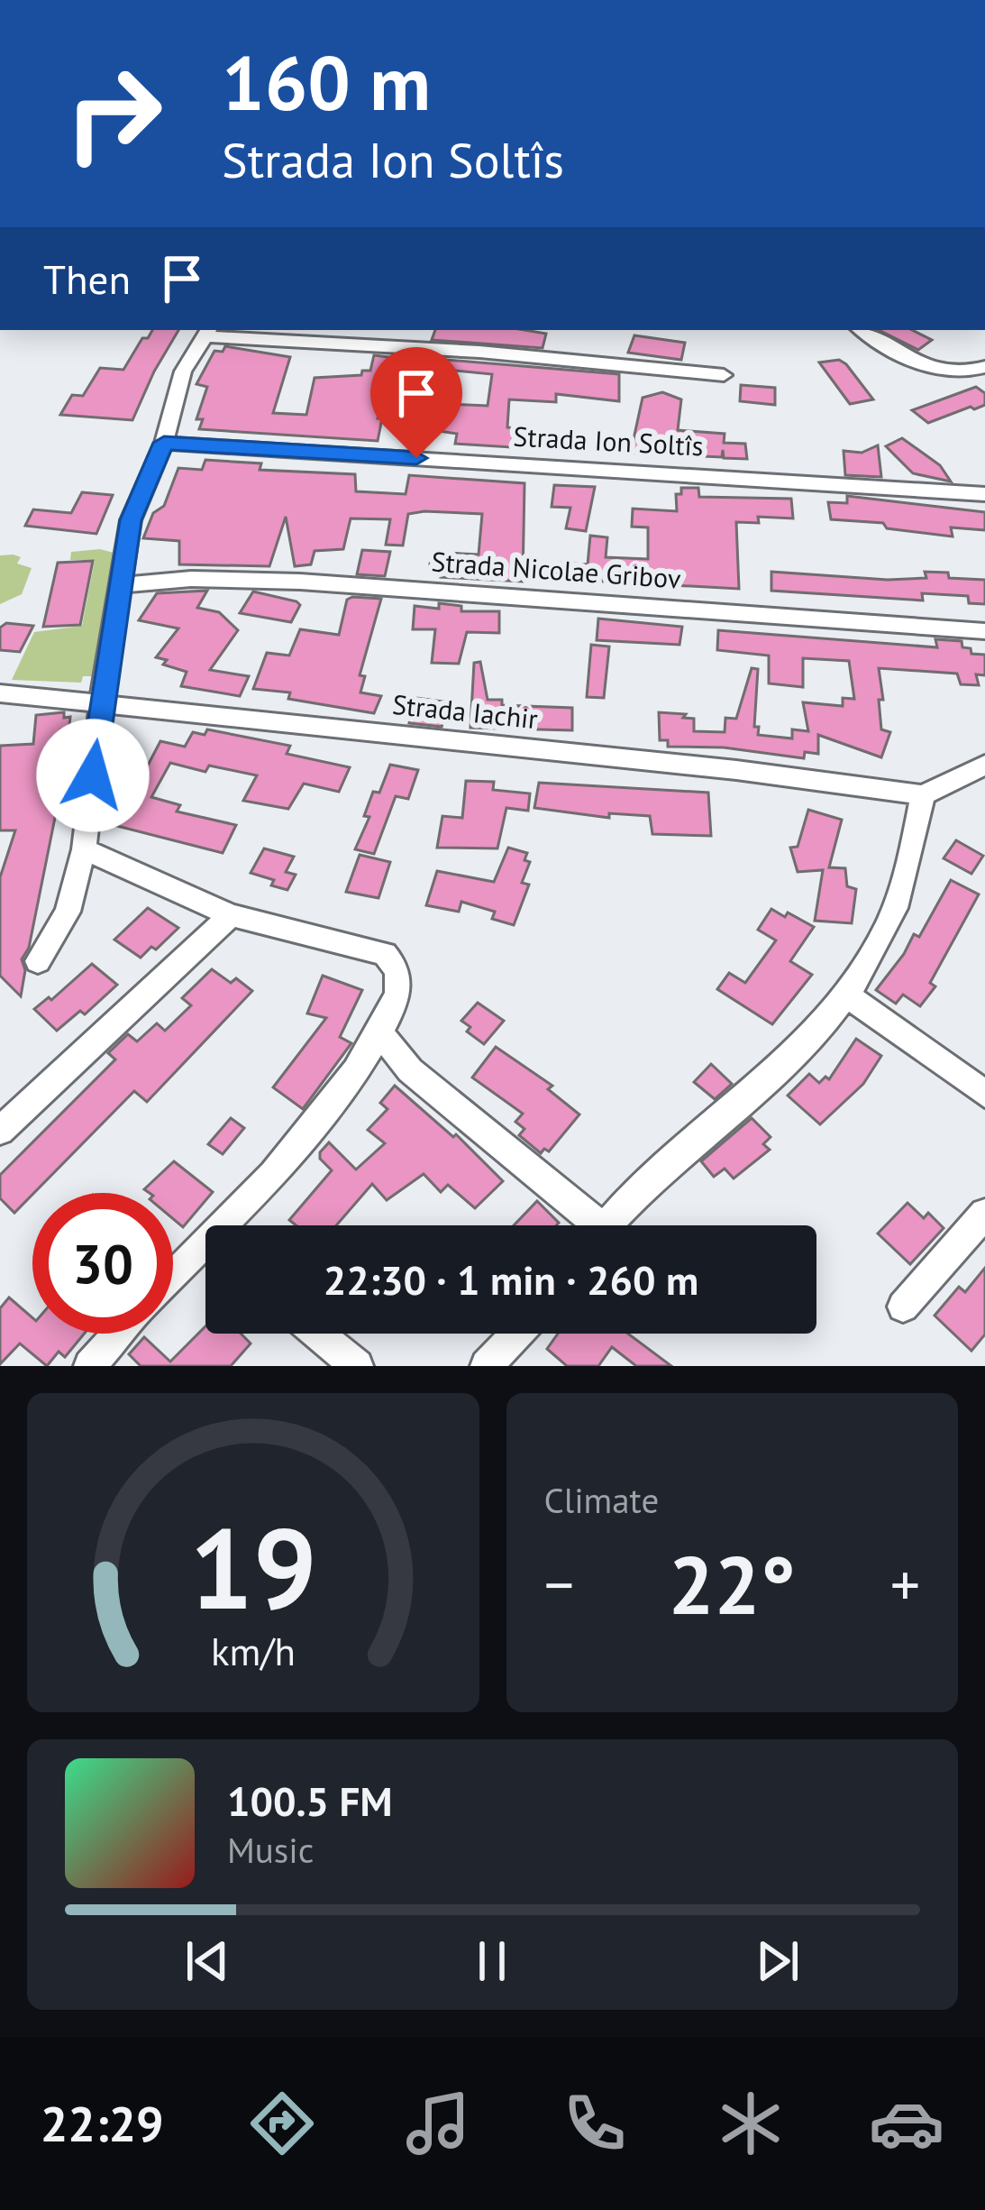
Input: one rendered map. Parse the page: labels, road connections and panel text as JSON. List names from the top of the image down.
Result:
{
  "streets": {
    "street": ["Strada Ion Soltîs", "Strada Nicolae Gribov", "Strada Iachir"]
  },
  "page": {
    "turn": ["160 m", "Strada Ion Soltîs"],
    "then": "Then",
    "limit": "30",
    "trip": "22:30 · 1 min · 260 m",
    "tile": "Climate",
    "heat": ["−", "22°", "+"],
    "song": ["100.5 FM", "Music"],
    "tabs": "22:29",
    "gauge": ["19", "km/h"]
  }
}
